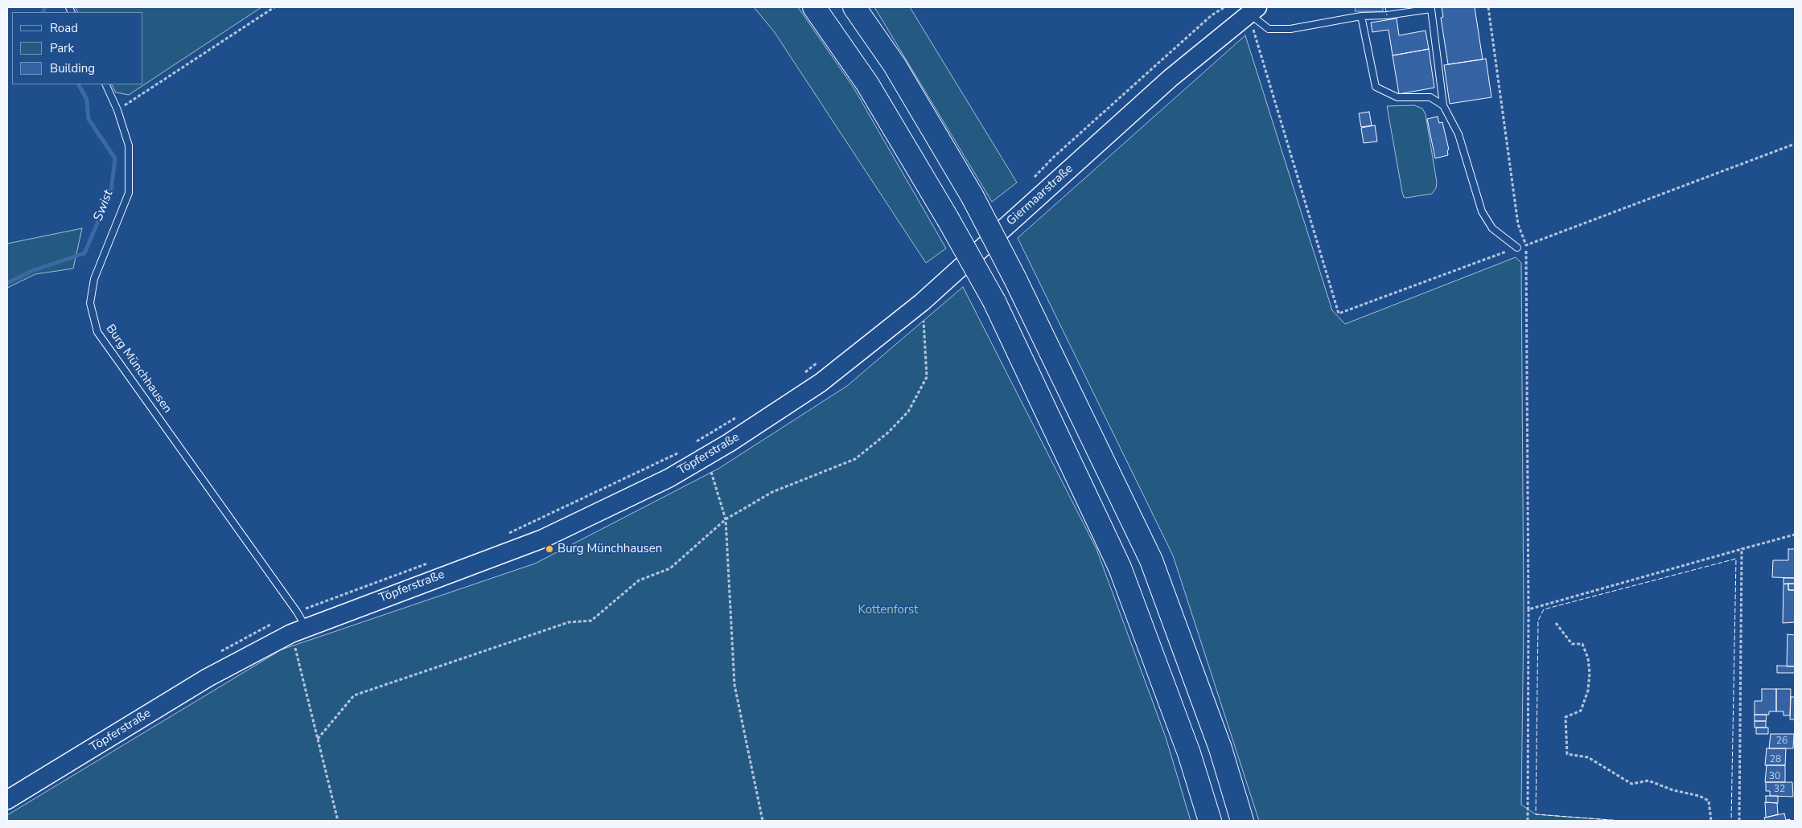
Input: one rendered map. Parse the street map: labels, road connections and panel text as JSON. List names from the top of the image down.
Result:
{
  "streets": {
    "main road": ["Giermaarstraße", "Töpferstraße"],
    "lane": ["Burg Münchhausen"]
  },
  "crossings": [
    ["Giermaarstraße", "Töpferstraße"],
    ["Burg Münchhausen", "Töpferstraße"]
  ],
  "water": ["Swist"],
  "parks": ["Kottenforst"],
  "places": ["Burg Münchhausen"],
  "house_numbers": [
    "26",
    "28",
    "30",
    "32"
  ],
  "legend": ["Road", "Park", "Building"]
}
